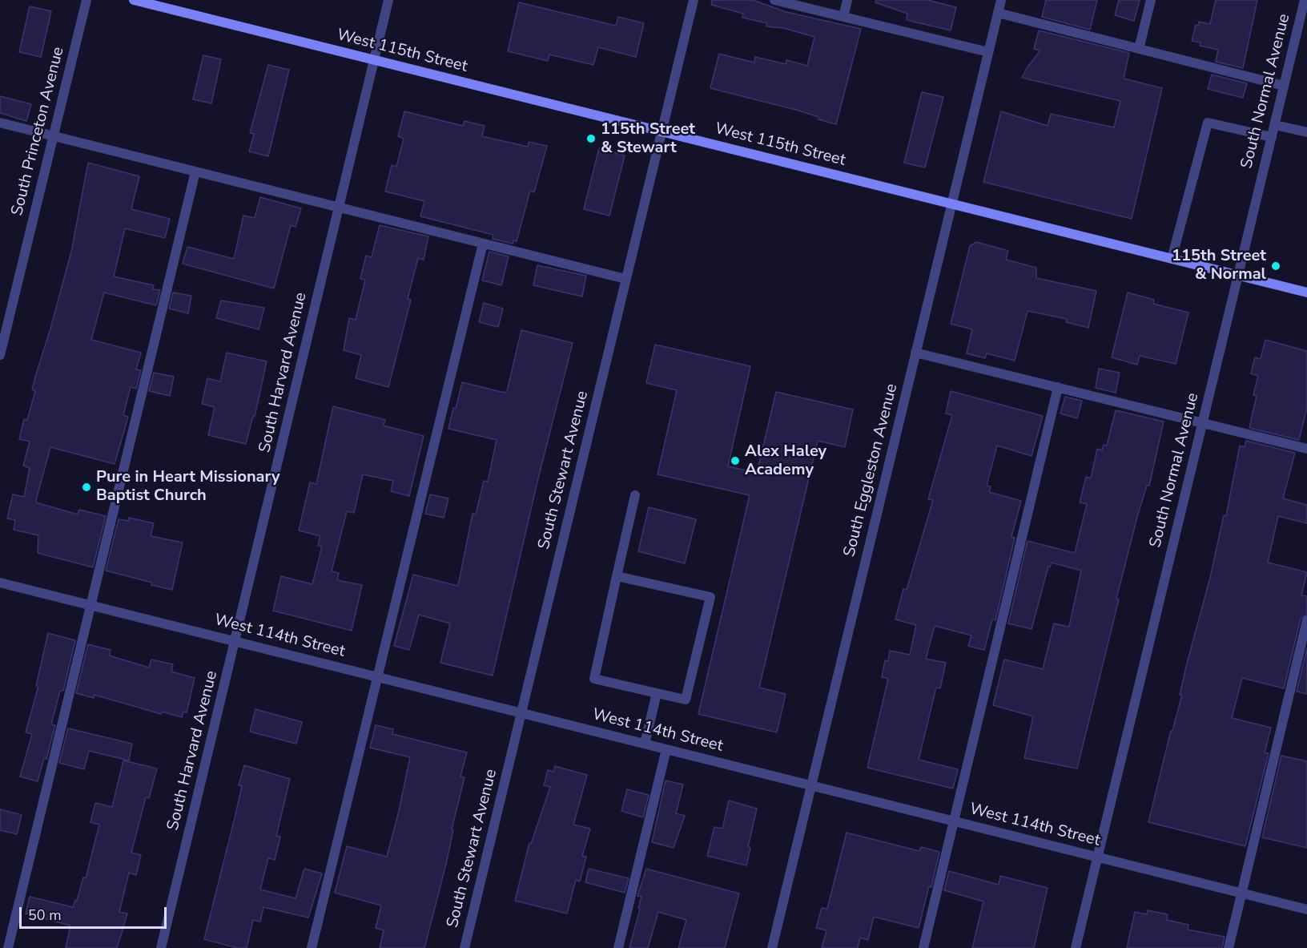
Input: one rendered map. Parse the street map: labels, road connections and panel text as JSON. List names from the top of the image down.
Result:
{
  "streets": {
    "street": [
      "West 115th Street",
      "South Normal Avenue",
      "South Princeton Avenue",
      "South Harvard Avenue",
      "South Stewart Avenue",
      "South Eggleston Avenue",
      "West 114th Street"
    ]
  },
  "crossings": [
    ["West 115th Street", "South Normal Avenue"],
    ["West 115th Street", "South Harvard Avenue"],
    ["West 115th Street", "South Stewart Avenue"],
    ["West 115th Street", "South Eggleston Avenue"],
    ["South Normal Avenue", "West 114th Street"],
    ["South Harvard Avenue", "West 114th Street"],
    ["South Stewart Avenue", "West 114th Street"],
    ["South Eggleston Avenue", "West 114th Street"]
  ],
  "places": [
    "115th Street & Stewart",
    "115th Street & Normal",
    "Alex Haley Academy",
    "Pure in Heart Missionary Baptist Church"
  ],
  "scale_bar": "50 m"
}
